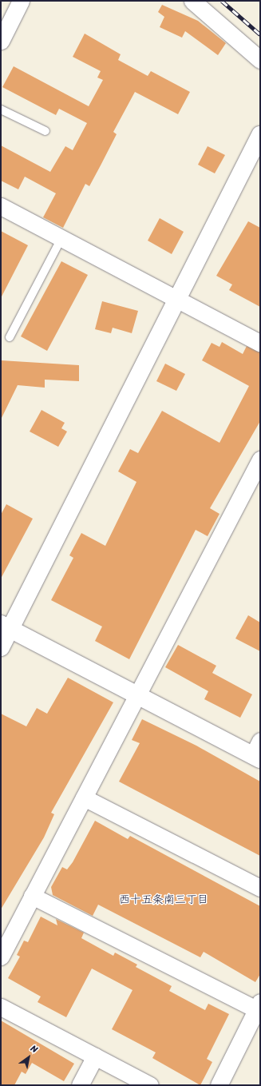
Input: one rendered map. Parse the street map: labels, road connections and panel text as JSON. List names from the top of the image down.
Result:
{
  "districts": ["西十五条南三丁目"],
  "north": "top right"
}
